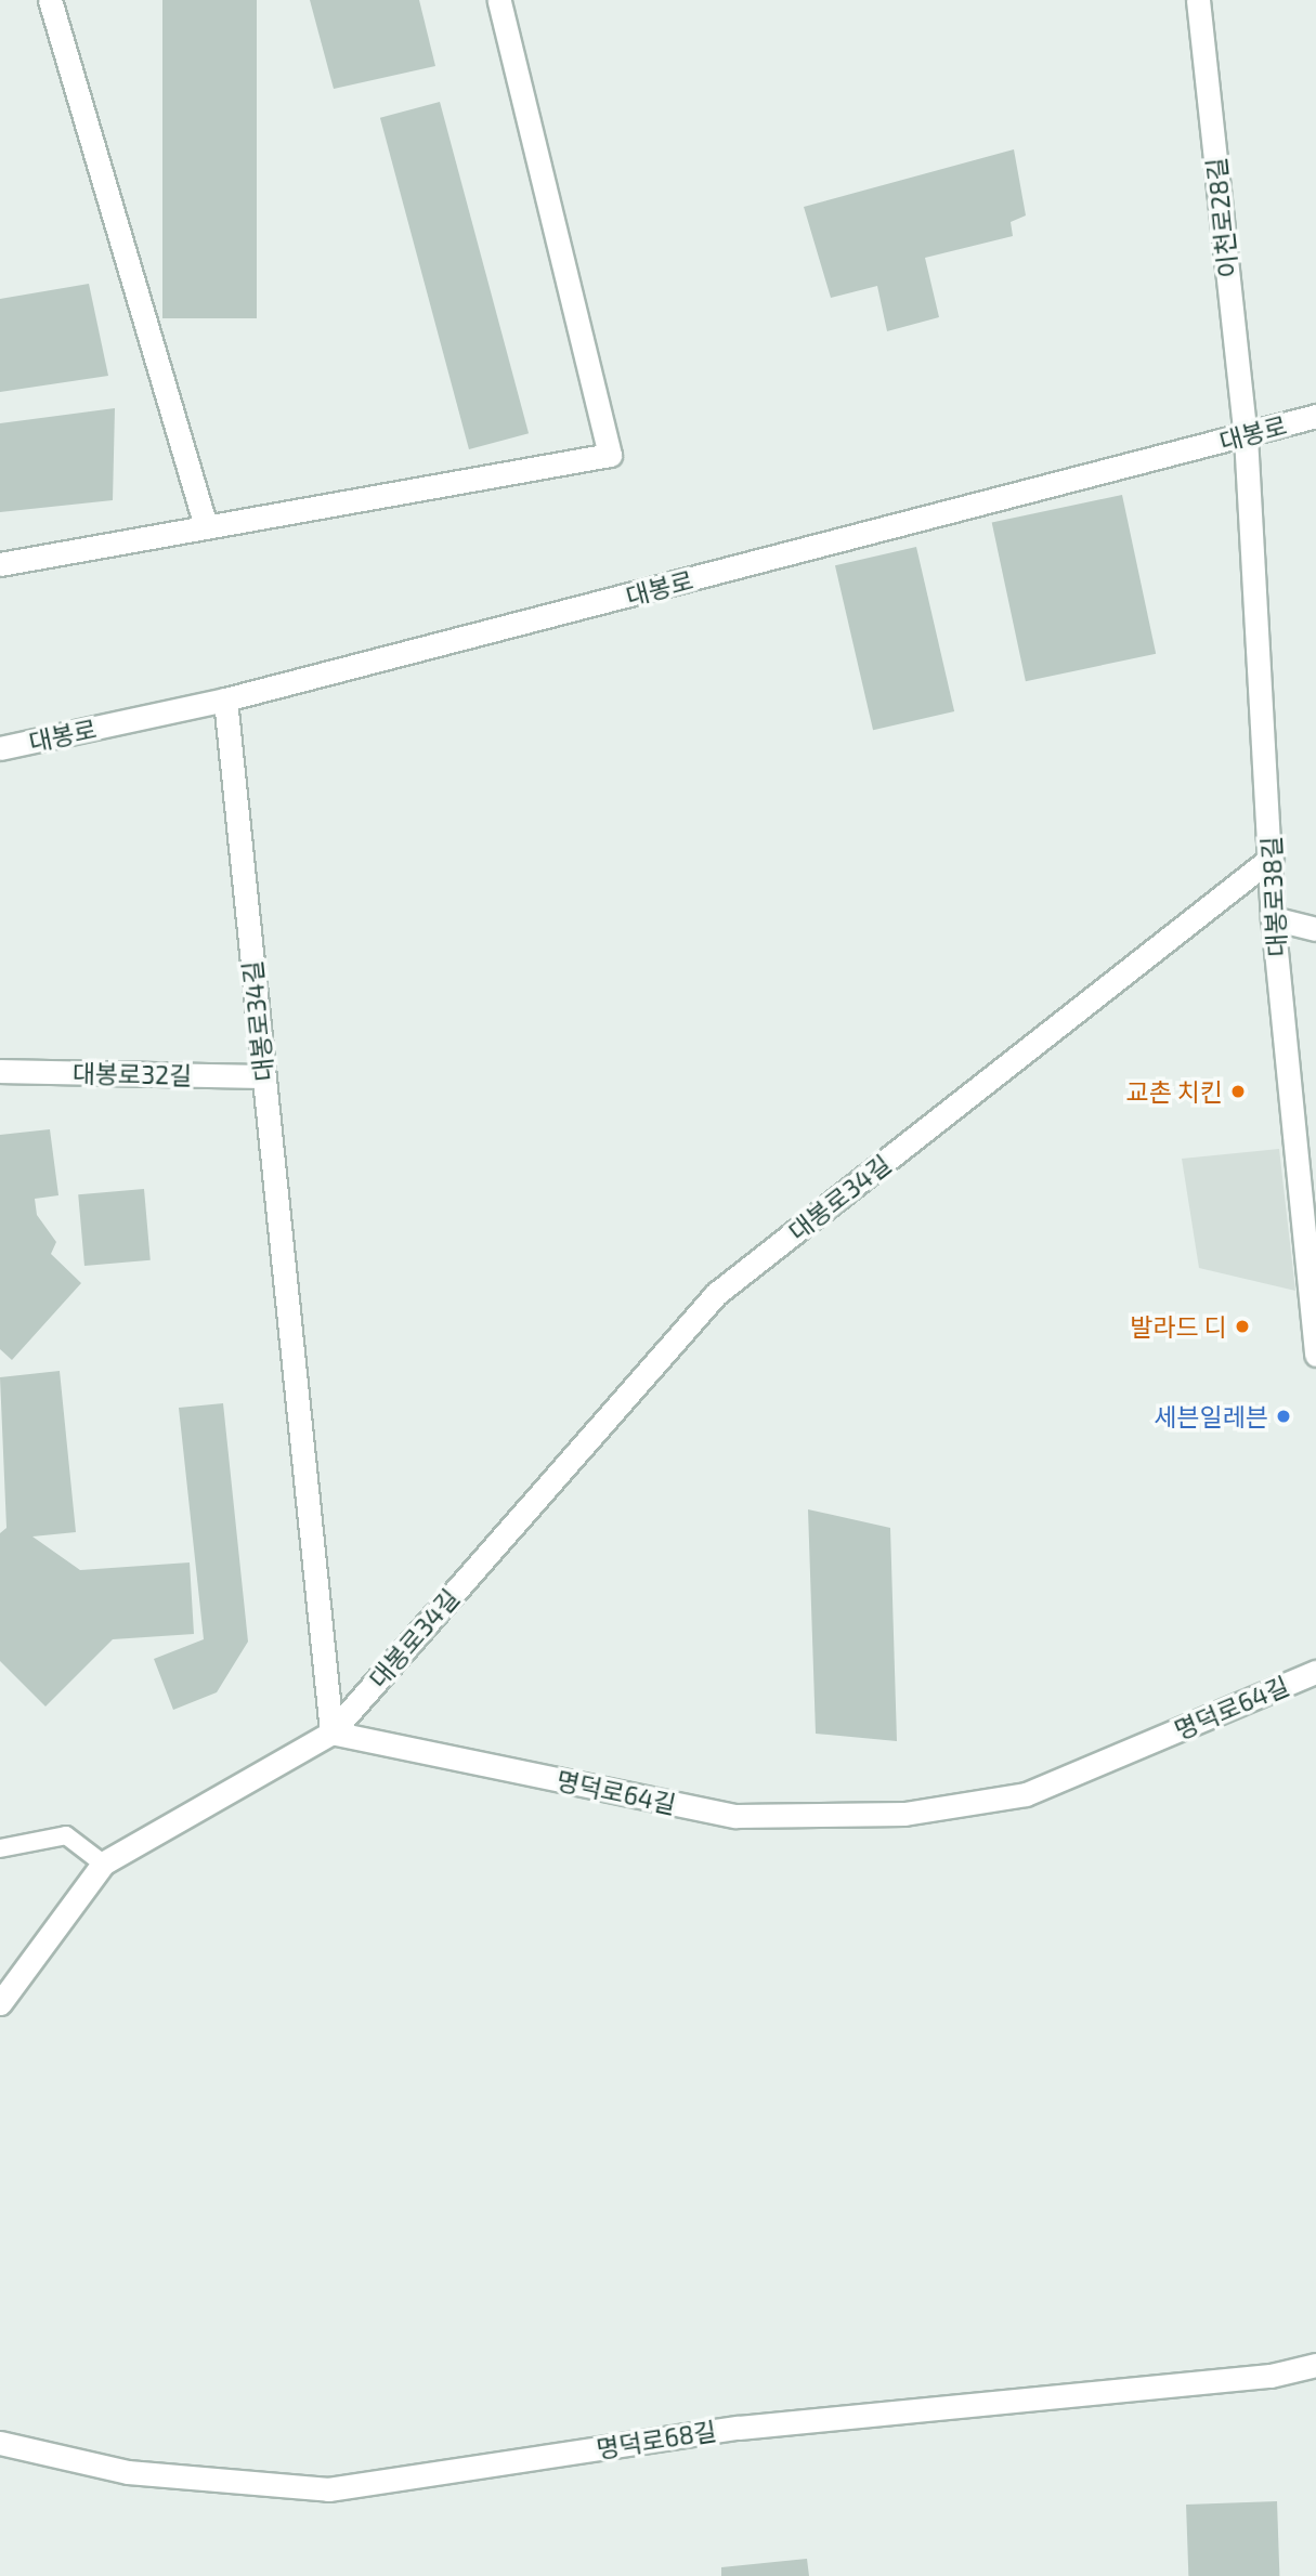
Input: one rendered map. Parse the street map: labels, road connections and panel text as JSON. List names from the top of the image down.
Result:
{
  "streets": {
    "street": [
      "이천로28길",
      "대봉로",
      "대봉로38길",
      "대봉로34길",
      "대봉로32길",
      "명덕로64길",
      "명덕로68길"
    ]
  },
  "crossings": [
    ["이천로28길", "대봉로"],
    ["이천로28길", "대봉로38길"],
    ["대봉로", "대봉로38길"],
    ["대봉로", "대봉로34길"],
    ["대봉로38길", "대봉로34길"],
    ["대봉로34길", "대봉로32길"],
    ["대봉로34길", "명덕로64길"]
  ],
  "places": ["교촌 치킨", "발라드 디", "세븐일레븐"]
}
